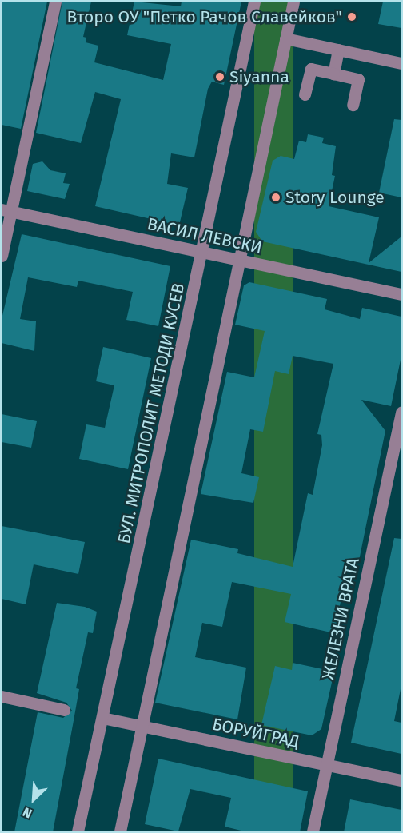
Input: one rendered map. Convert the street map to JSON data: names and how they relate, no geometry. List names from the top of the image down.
{
  "streets": {
    "street": [
      "ВАСИЛ ЛЕВСКИ",
      "БУЛ. МИТРОПОЛИТ МЕТОДИ КУСЕВ",
      "ЖЕЛЕЗНИ ВРАТА",
      "БОРУЙГРАД"
    ]
  },
  "crossings": [
    ["ВАСИЛ ЛЕВСКИ", "БУЛ. МИТРОПОЛИТ МЕТОДИ КУСЕВ"],
    ["БУЛ. МИТРОПОЛИТ МЕТОДИ КУСЕВ", "БОРУЙГРАД"],
    ["ЖЕЛЕЗНИ ВРАТА", "БОРУЙГРАД"]
  ],
  "places": ["Второ ОУ \"Петко Рачов Славейков\"", "Siyanna", "Story Lounge"],
  "north": "bottom left"
}
